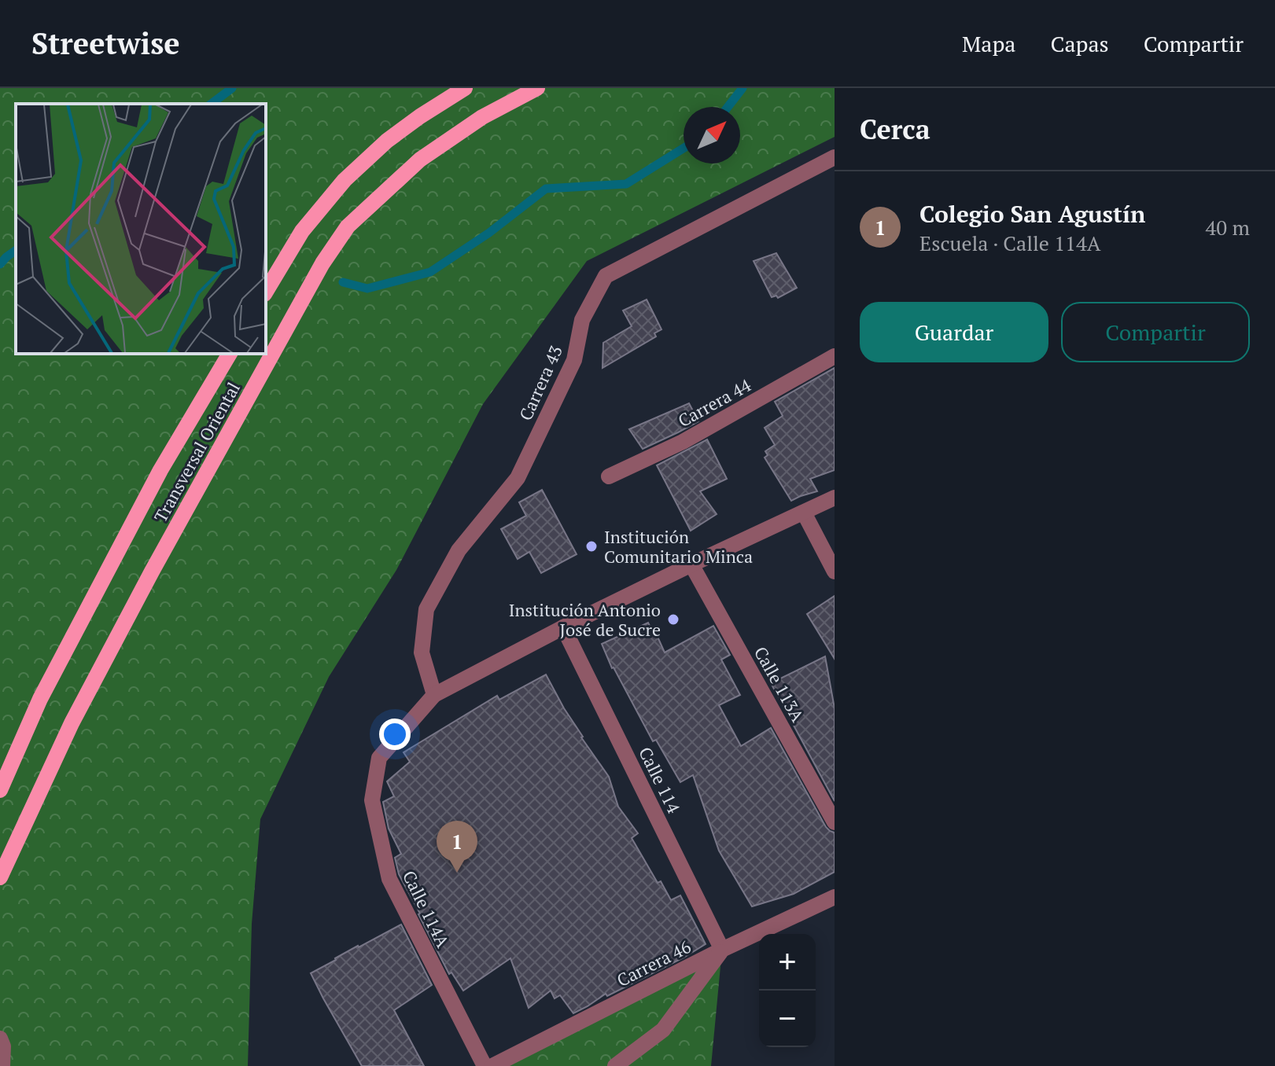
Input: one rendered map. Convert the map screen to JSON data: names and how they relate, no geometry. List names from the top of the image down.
{
  "streets": {
    "main road": ["Transversal Oriental"],
    "street": [
      "Carrera 43",
      "Carrera 44",
      "Calle 113A",
      "Calle 114",
      "Calle 114A",
      "Carrera 46"
    ]
  },
  "crossings": [
    ["Carrera 43", "Calle 114A"],
    ["Calle 114", "Carrera 46"]
  ],
  "places": ["Institución Comunitario Minca", "Institución Antonio José de Sucre"],
  "north": "top right",
  "page": {
    "header": "Streetwise",
    "nav": ["Mapa", "Capas", "Compartir"],
    "heading": "Cerca",
    "list": [
      {
        "mark": "1",
        "name": "Colegio San Agustín",
        "note": "Escuela · Calle 114A",
        "value": "40 m"
      }
    ],
    "buttons": ["Guardar", "Compartir"],
    "pins": "1",
    "map_buttons": ["+", "−"]
  }
}
